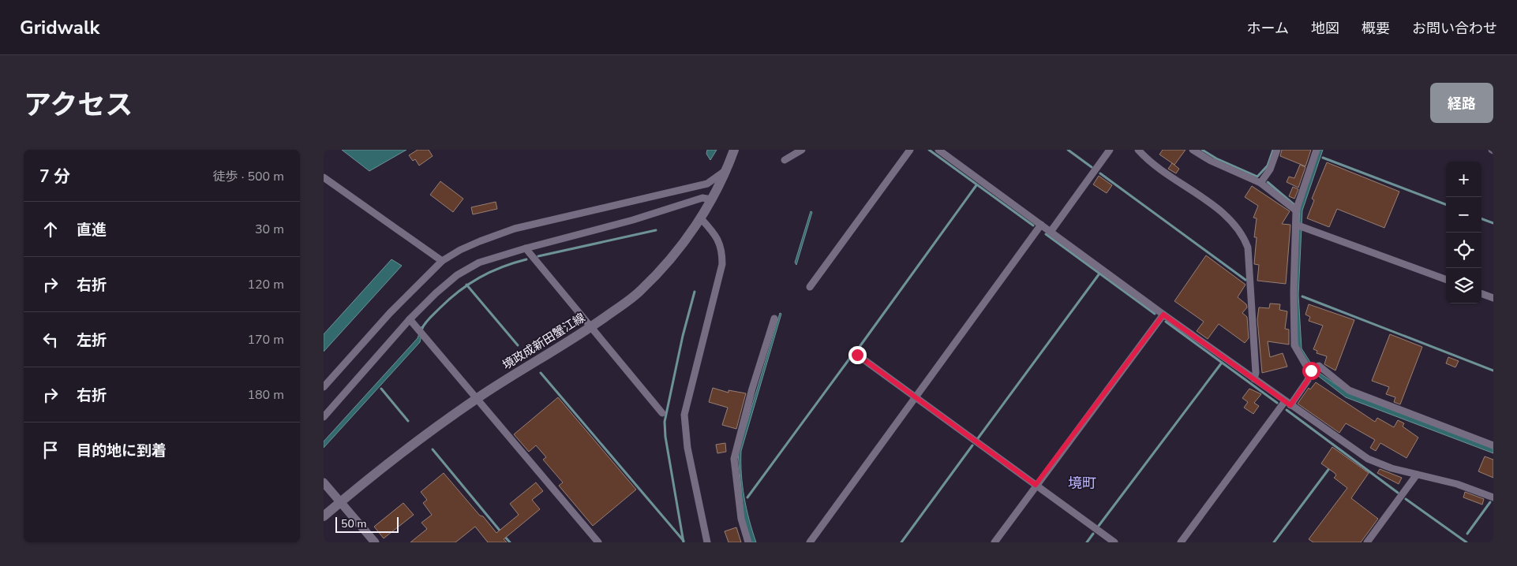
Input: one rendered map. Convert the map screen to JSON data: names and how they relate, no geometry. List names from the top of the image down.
{
  "streets": {
    "main road": ["境政成新田蟹江線"]
  },
  "districts": ["境町"],
  "scale_bar": "50 m",
  "page": {
    "header": "Gridwalk",
    "nav": [
      "ホーム",
      "地図",
      "概要",
      "お問い合わせ"
    ],
    "title": "アクセス",
    "buttons": "経路",
    "heading": ["7 分", "徒歩 · 500 m"],
    "map_buttons": ["+", "−"],
    "list": [
      ["直進", "30 m"],
      ["右折", "120 m"],
      ["左折", "170 m"],
      ["右折", "180 m"],
      "目的地に到着"
    ],
    "scale": "50 m"
  }
}
